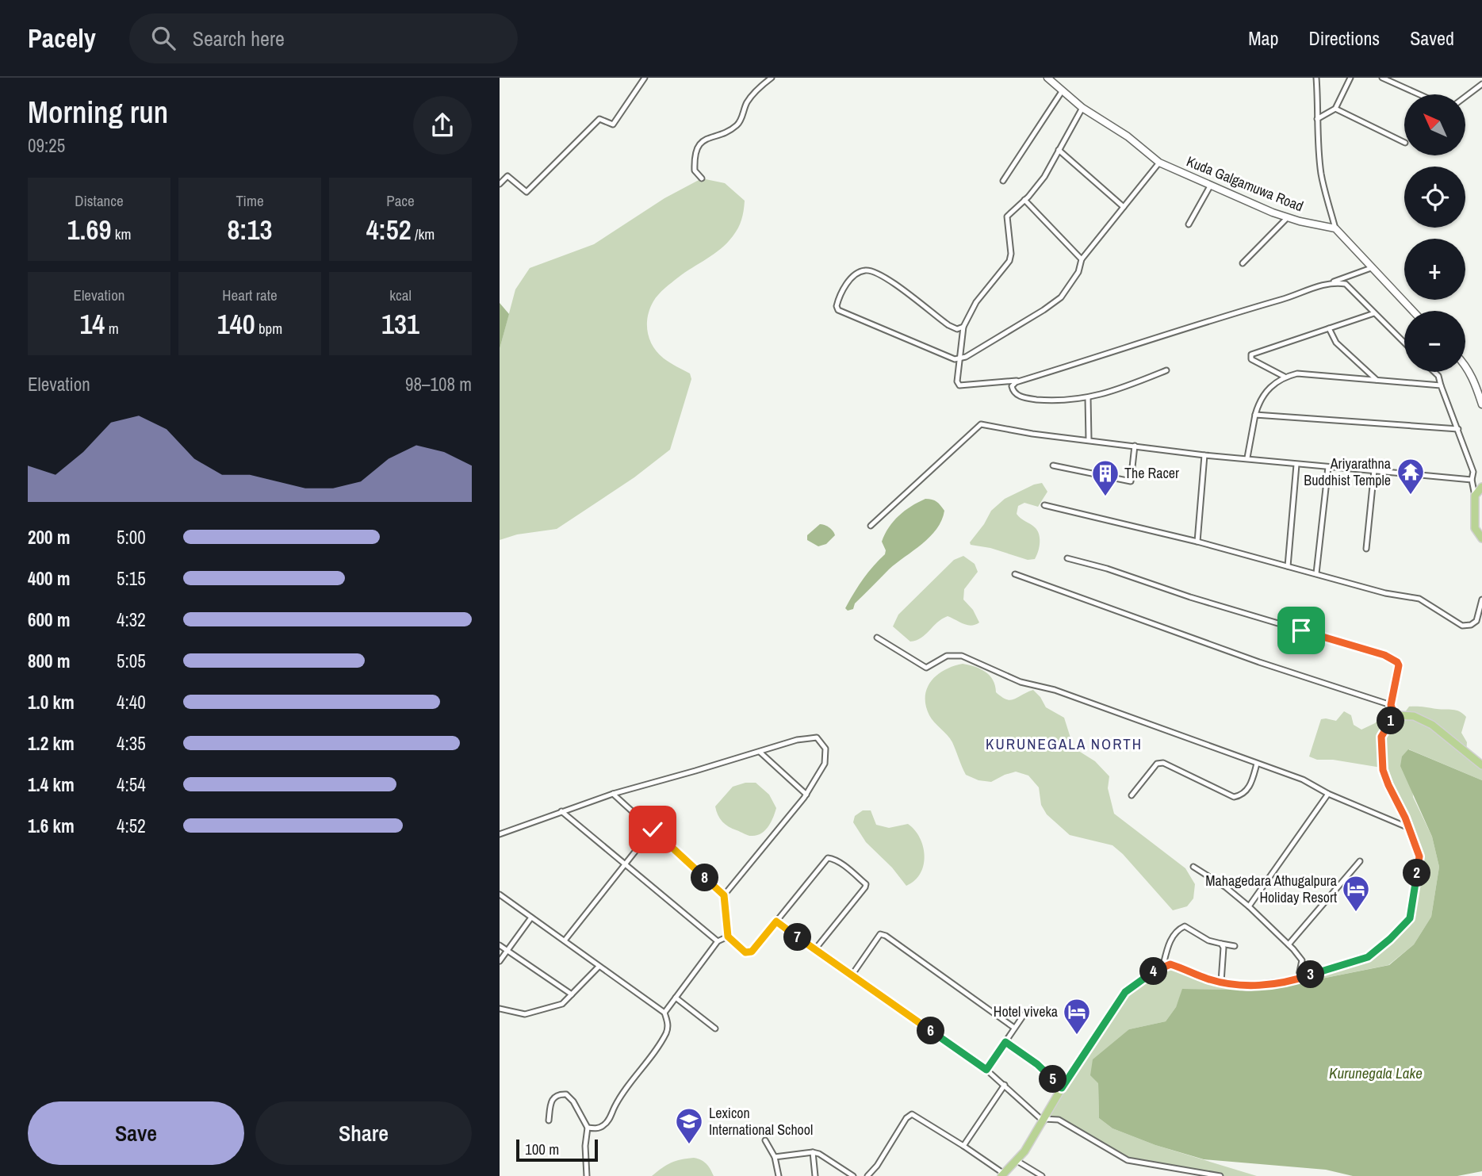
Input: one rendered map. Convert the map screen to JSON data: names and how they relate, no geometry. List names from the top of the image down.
{
  "streets": {
    "street": ["Kuda Galgamuwa Road"]
  },
  "districts": ["KURUNEGALA NORTH"],
  "water": ["Kurunegala Lake"],
  "places": {
    "temple": ["Ariyarathna Buddhist Temple"],
    "building": ["The Racer"],
    "hotel": ["Mahagedara Athugalpura Holiday Resort", "Hotel viveka"],
    "school or university": ["Lexicon International School"]
  },
  "scale_bar": "100 m",
  "north": "top left",
  "page": {
    "header": "Pacely",
    "search": "Search here",
    "nav": ["Map", "Directions", "Saved"],
    "heading": ["Morning run", "09:25"],
    "map_buttons": ["+", "−"],
    "stats": [
      ["Distance", "1.69 km"],
      ["Time", "8:13"],
      ["Pace", "4:52 /km"],
      ["Elevation", "14 m"],
      ["Heart rate", "140 bpm"],
      ["kcal", "131"]
    ],
    "chart": ["Elevation", "98–108 m"],
    "list": [
      {
        "name": "200 m",
        "note": "5:00"
      },
      {
        "name": "400 m",
        "note": "5:15"
      },
      {
        "name": "600 m",
        "note": "4:32"
      },
      {
        "name": "800 m",
        "note": "5:05"
      },
      {
        "name": "1.0 km",
        "note": "4:40"
      },
      {
        "name": "1.2 km",
        "note": "4:35"
      },
      {
        "name": "1.4 km",
        "note": "4:54"
      },
      {
        "name": "1.6 km",
        "note": "4:52"
      }
    ],
    "pins": [
      "1",
      "2",
      "8",
      "7",
      "4",
      "3",
      "6",
      "5"
    ],
    "buttons": ["Save", "Share"],
    "scale": "100 m"
  }
}
